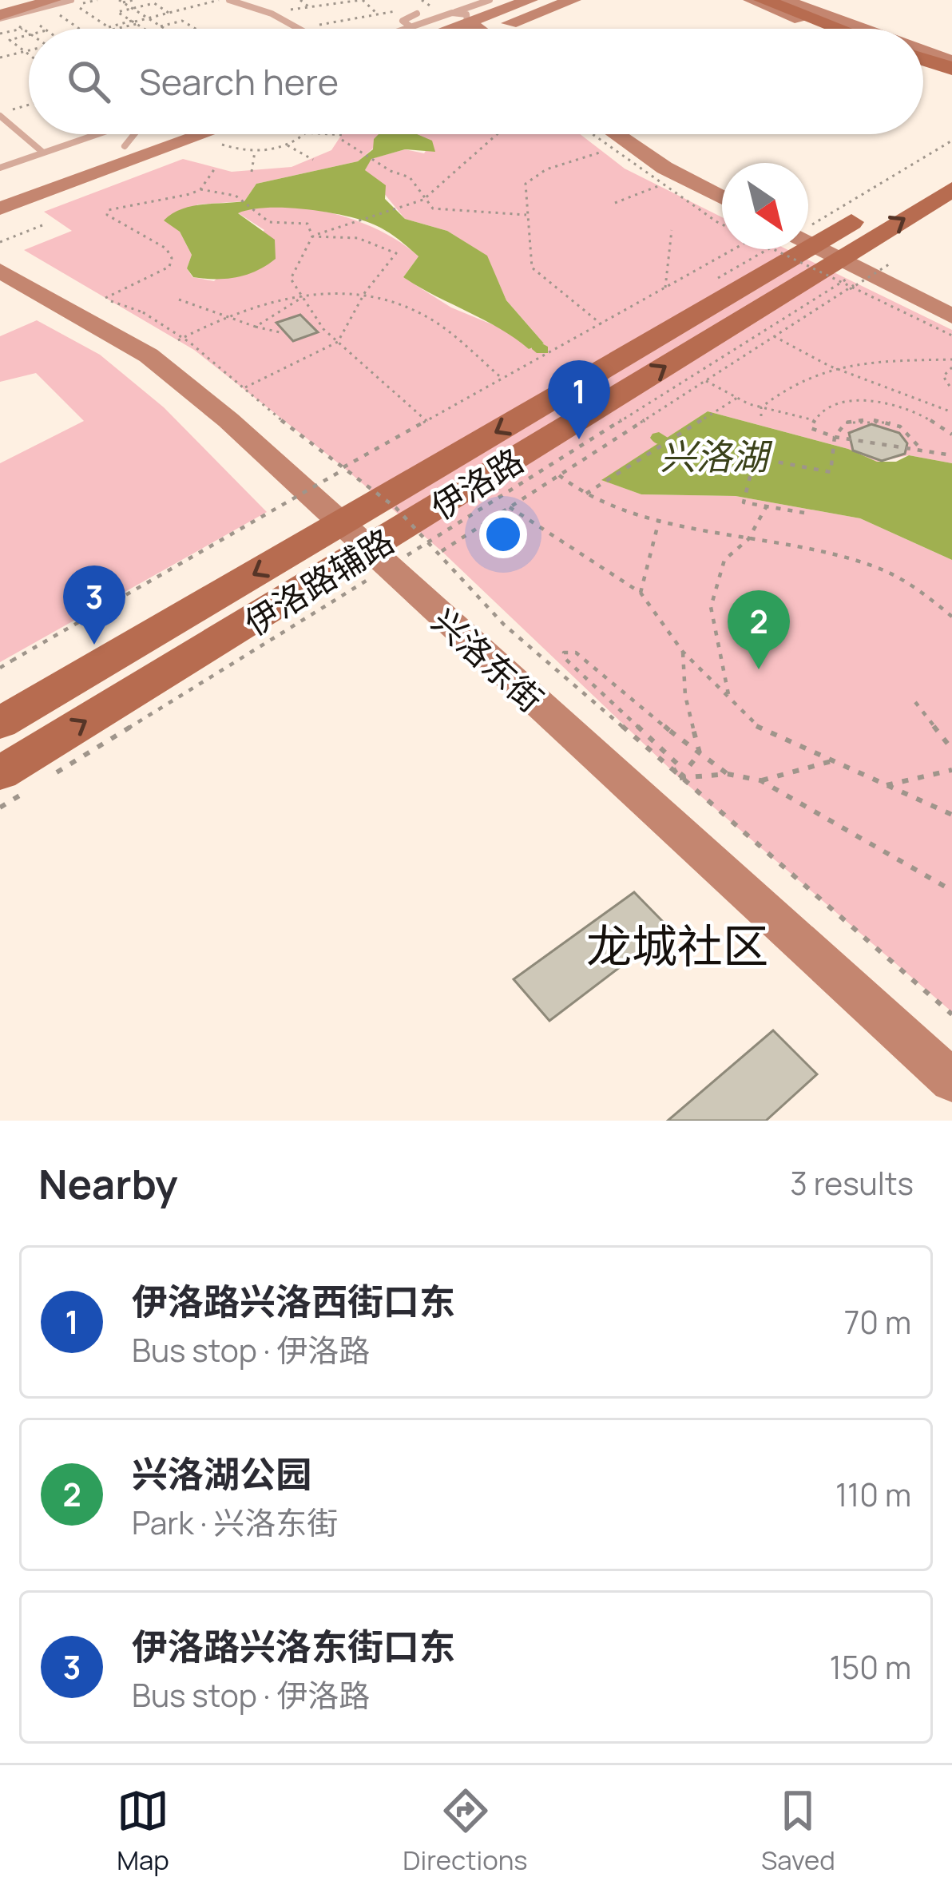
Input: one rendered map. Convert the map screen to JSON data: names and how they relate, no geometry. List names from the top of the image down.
{
  "streets": {
    "main road": ["伊洛路"],
    "street": ["兴洛东街"],
    "path": ["伊洛路辅路"]
  },
  "crossings": [
    ["伊洛路", "伊洛路辅路"],
    ["伊洛路", "兴洛东街"],
    ["伊洛路辅路", "兴洛东街"]
  ],
  "districts": ["龙城社区"],
  "water": ["兴洛湖"],
  "north": "bottom right",
  "page": {
    "search": "Search here",
    "pins": ["1", "3", "2"],
    "heading": ["Nearby", "3 results"],
    "list": [
      {
        "mark": "1",
        "name": "伊洛路兴洛西街口东",
        "note": "Bus stop · 伊洛路",
        "value": "70 m"
      },
      {
        "mark": "2",
        "name": "兴洛湖公园",
        "note": "Park · 兴洛东街",
        "value": "110 m"
      },
      {
        "mark": "3",
        "name": "伊洛路兴洛东街口东",
        "note": "Bus stop · 伊洛路",
        "value": "150 m"
      }
    ],
    "nav": ["Map", "Directions", "Saved"]
  }
}
